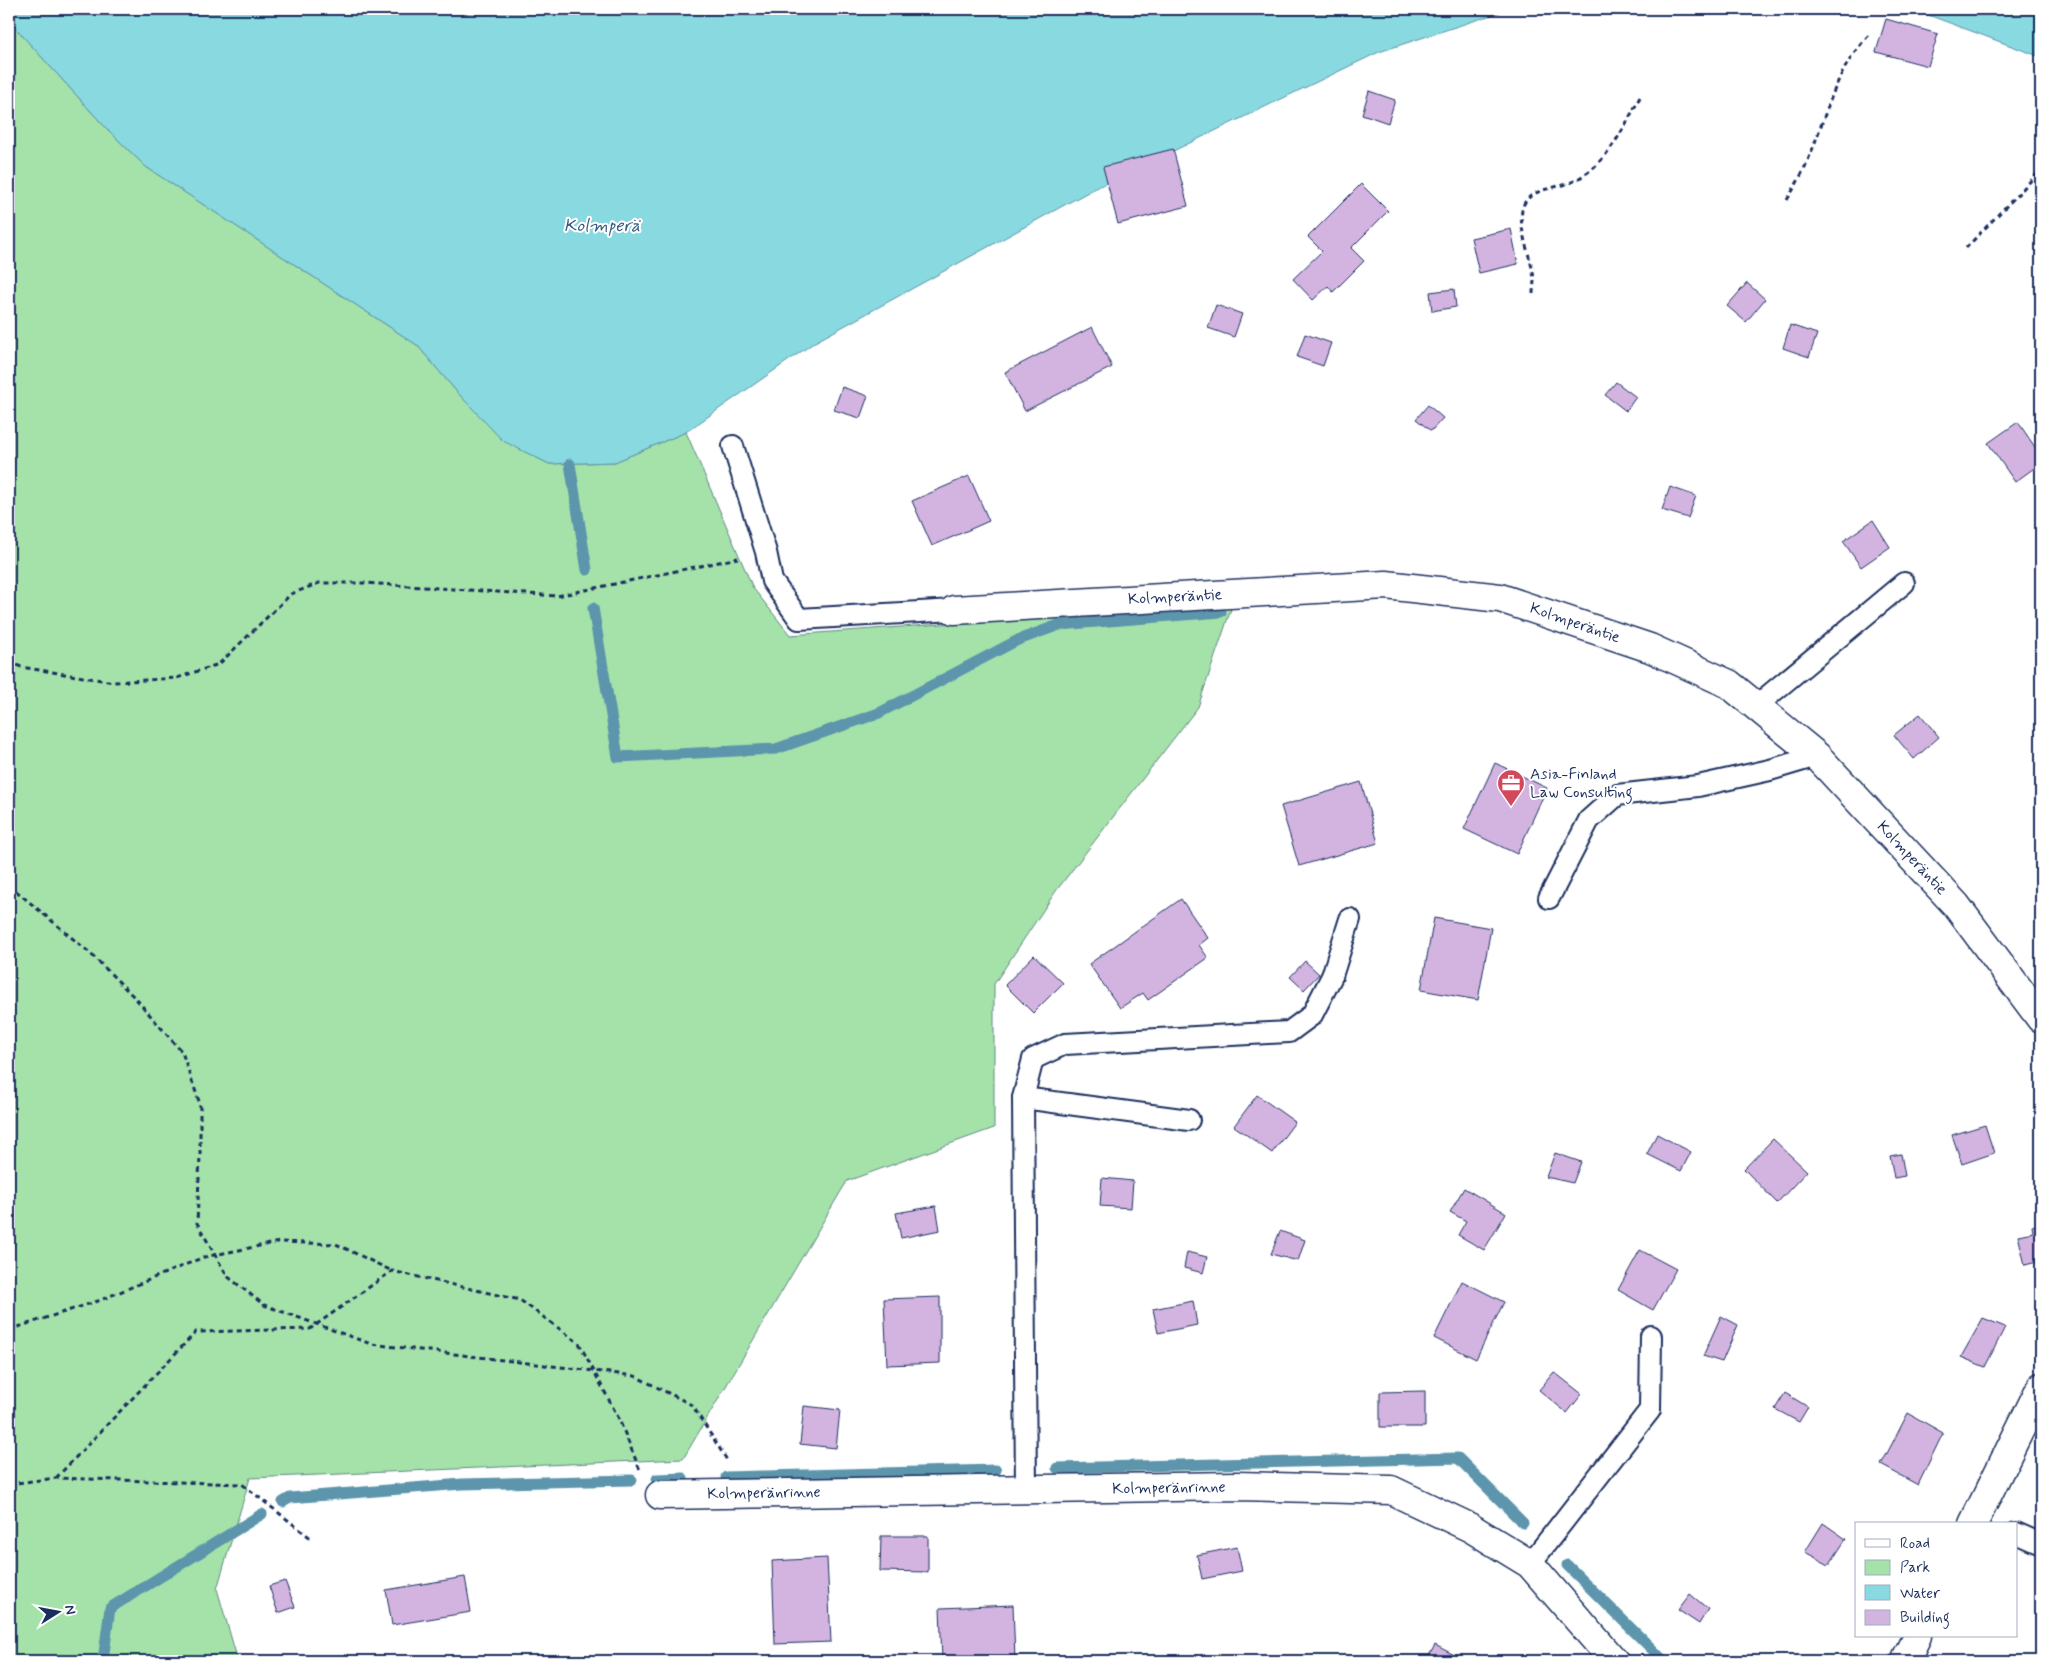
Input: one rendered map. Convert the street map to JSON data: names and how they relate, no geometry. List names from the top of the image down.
{
  "streets": {
    "street": ["Kolmperäntie", "Kolmperänrinne"]
  },
  "water": ["Kolmperä"],
  "places": {
    "office": ["Asia-Finland Law Consulting"]
  },
  "legend": [
    "Road",
    "Park",
    "Water",
    "Building"
  ],
  "north": "right"
}
